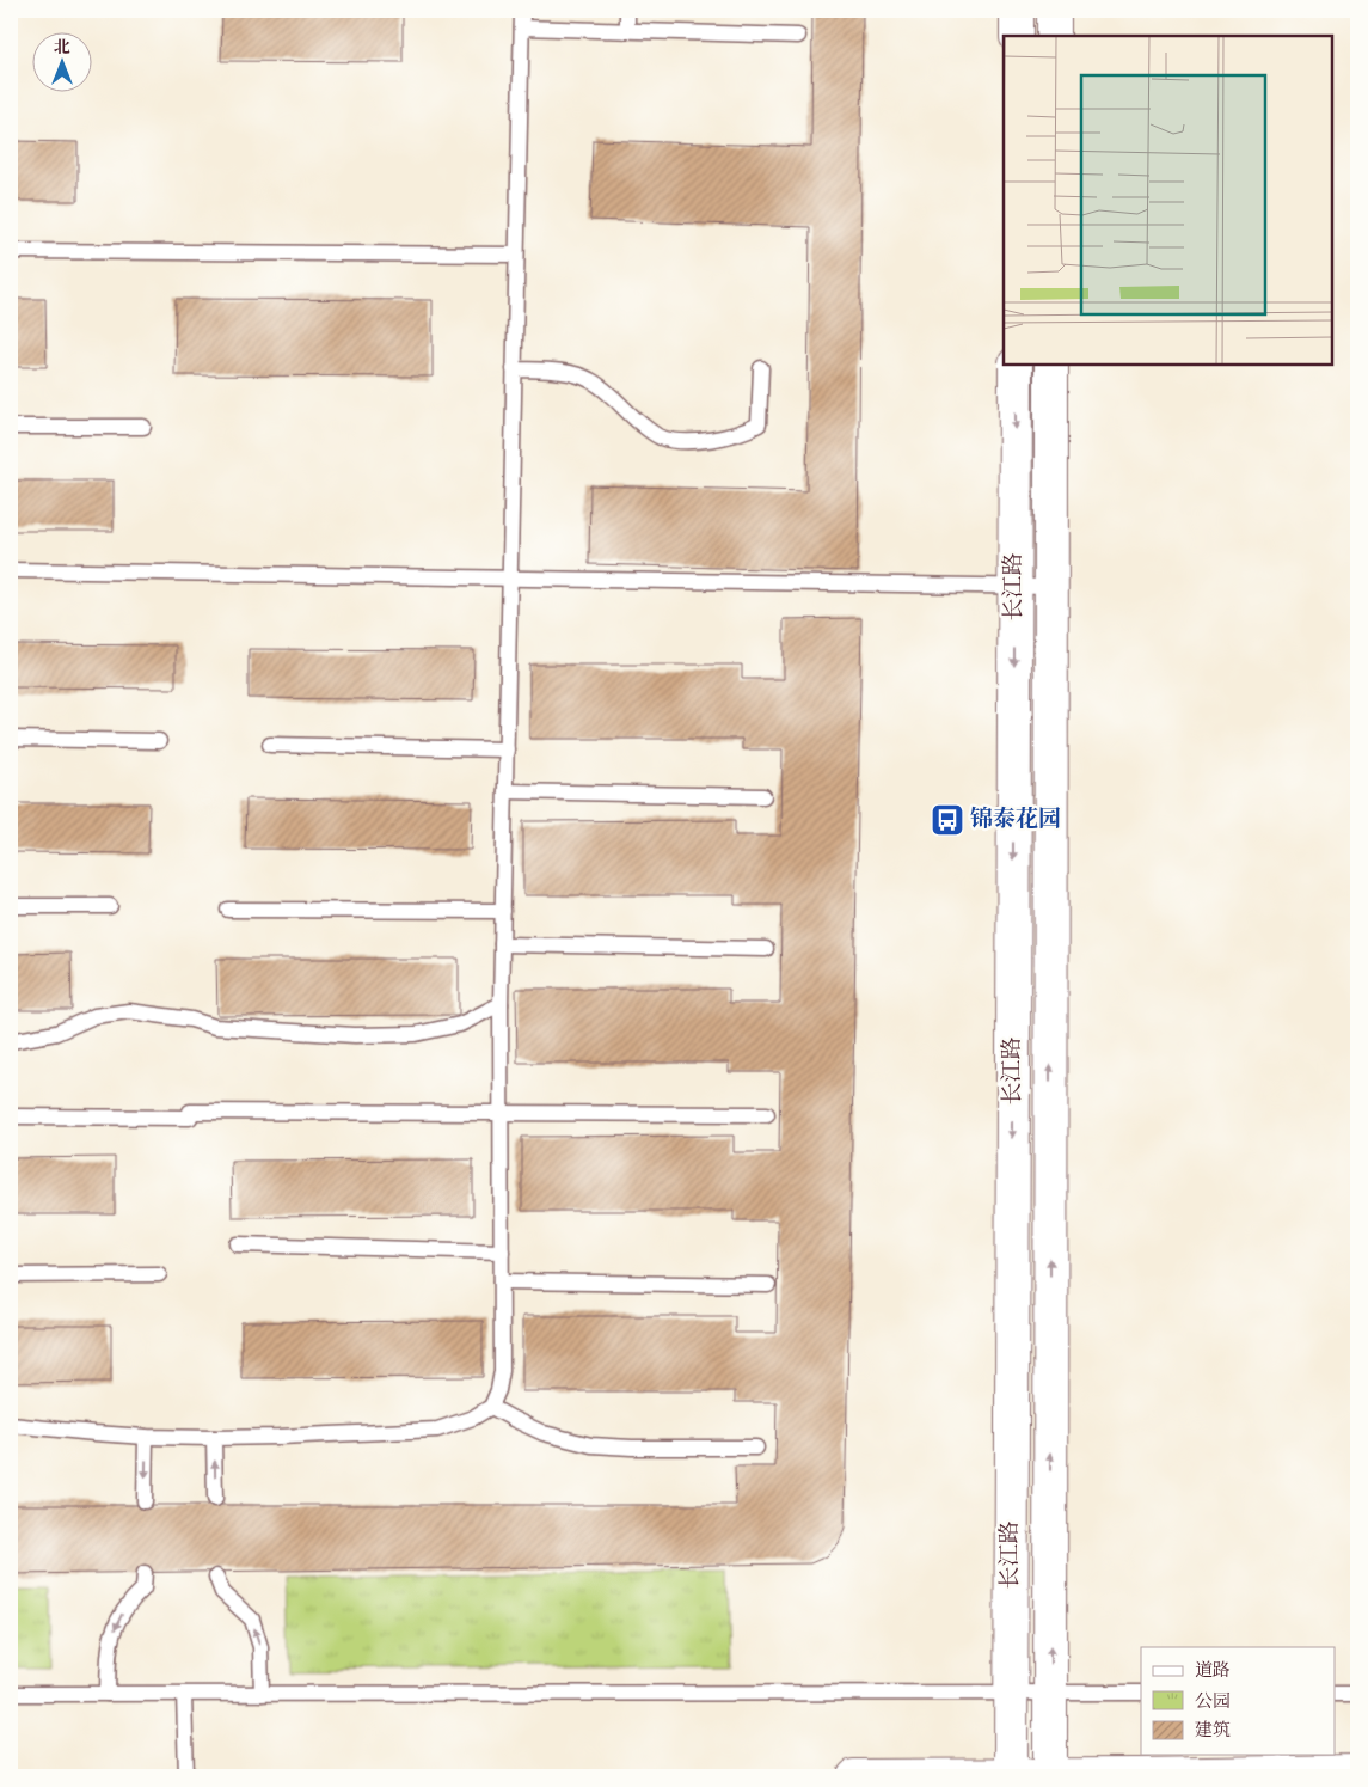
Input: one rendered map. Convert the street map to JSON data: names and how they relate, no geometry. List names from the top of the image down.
{
  "streets": {
    "street": ["长江路"]
  },
  "places": {
    "bus stop": ["锦泰花园"]
  },
  "legend": ["道路", "公园", "建筑"],
  "north": "top"
}
